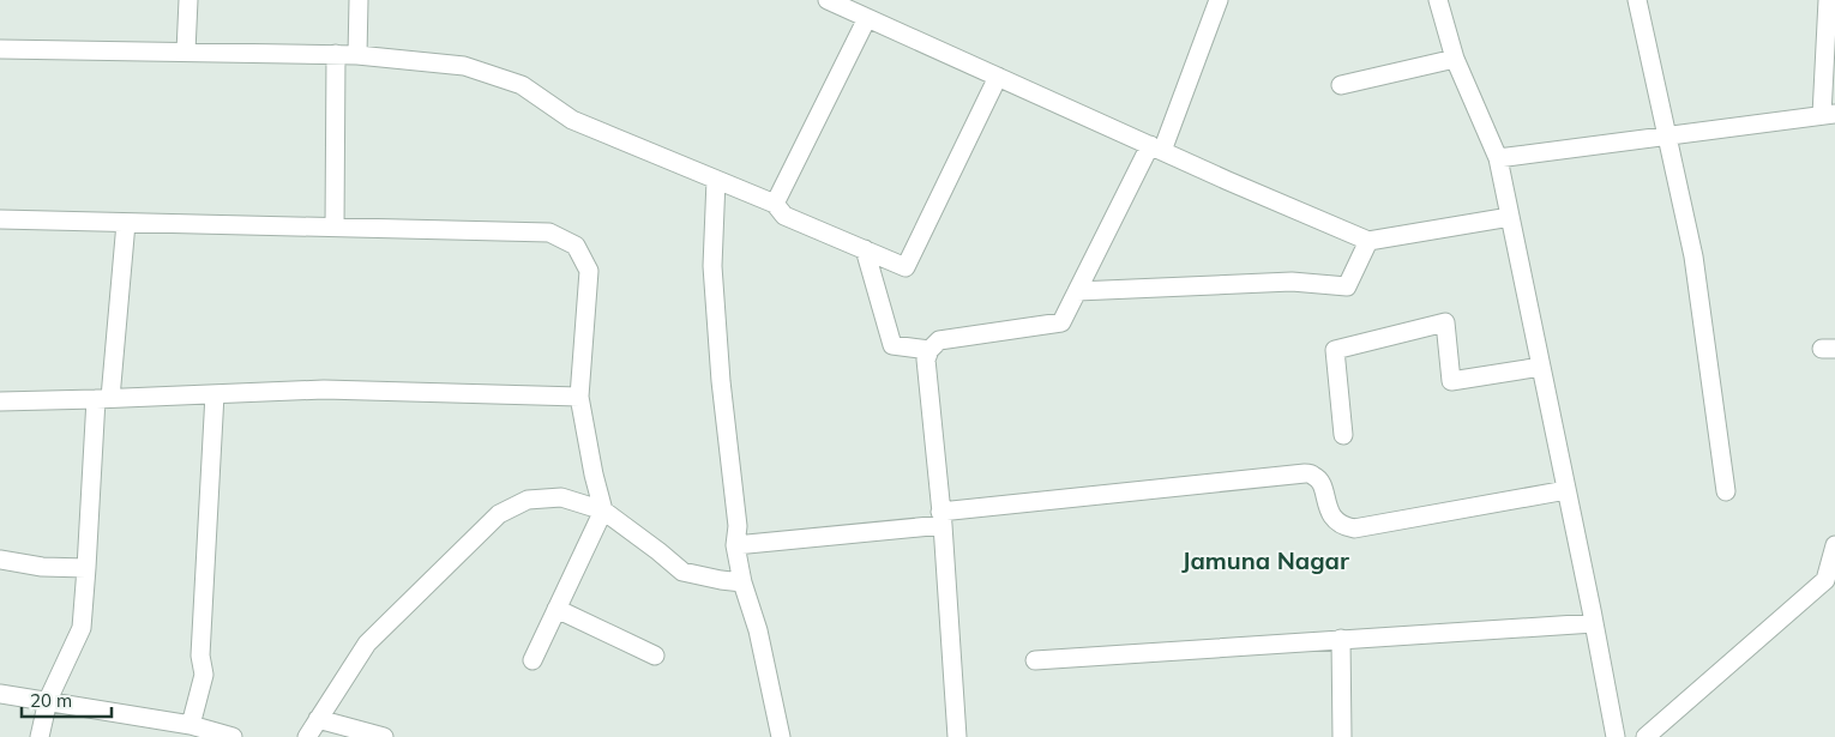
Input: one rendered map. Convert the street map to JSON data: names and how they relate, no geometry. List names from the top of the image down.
{
  "districts": ["Jamuna Nagar"],
  "scale_bar": "20 m"
}
